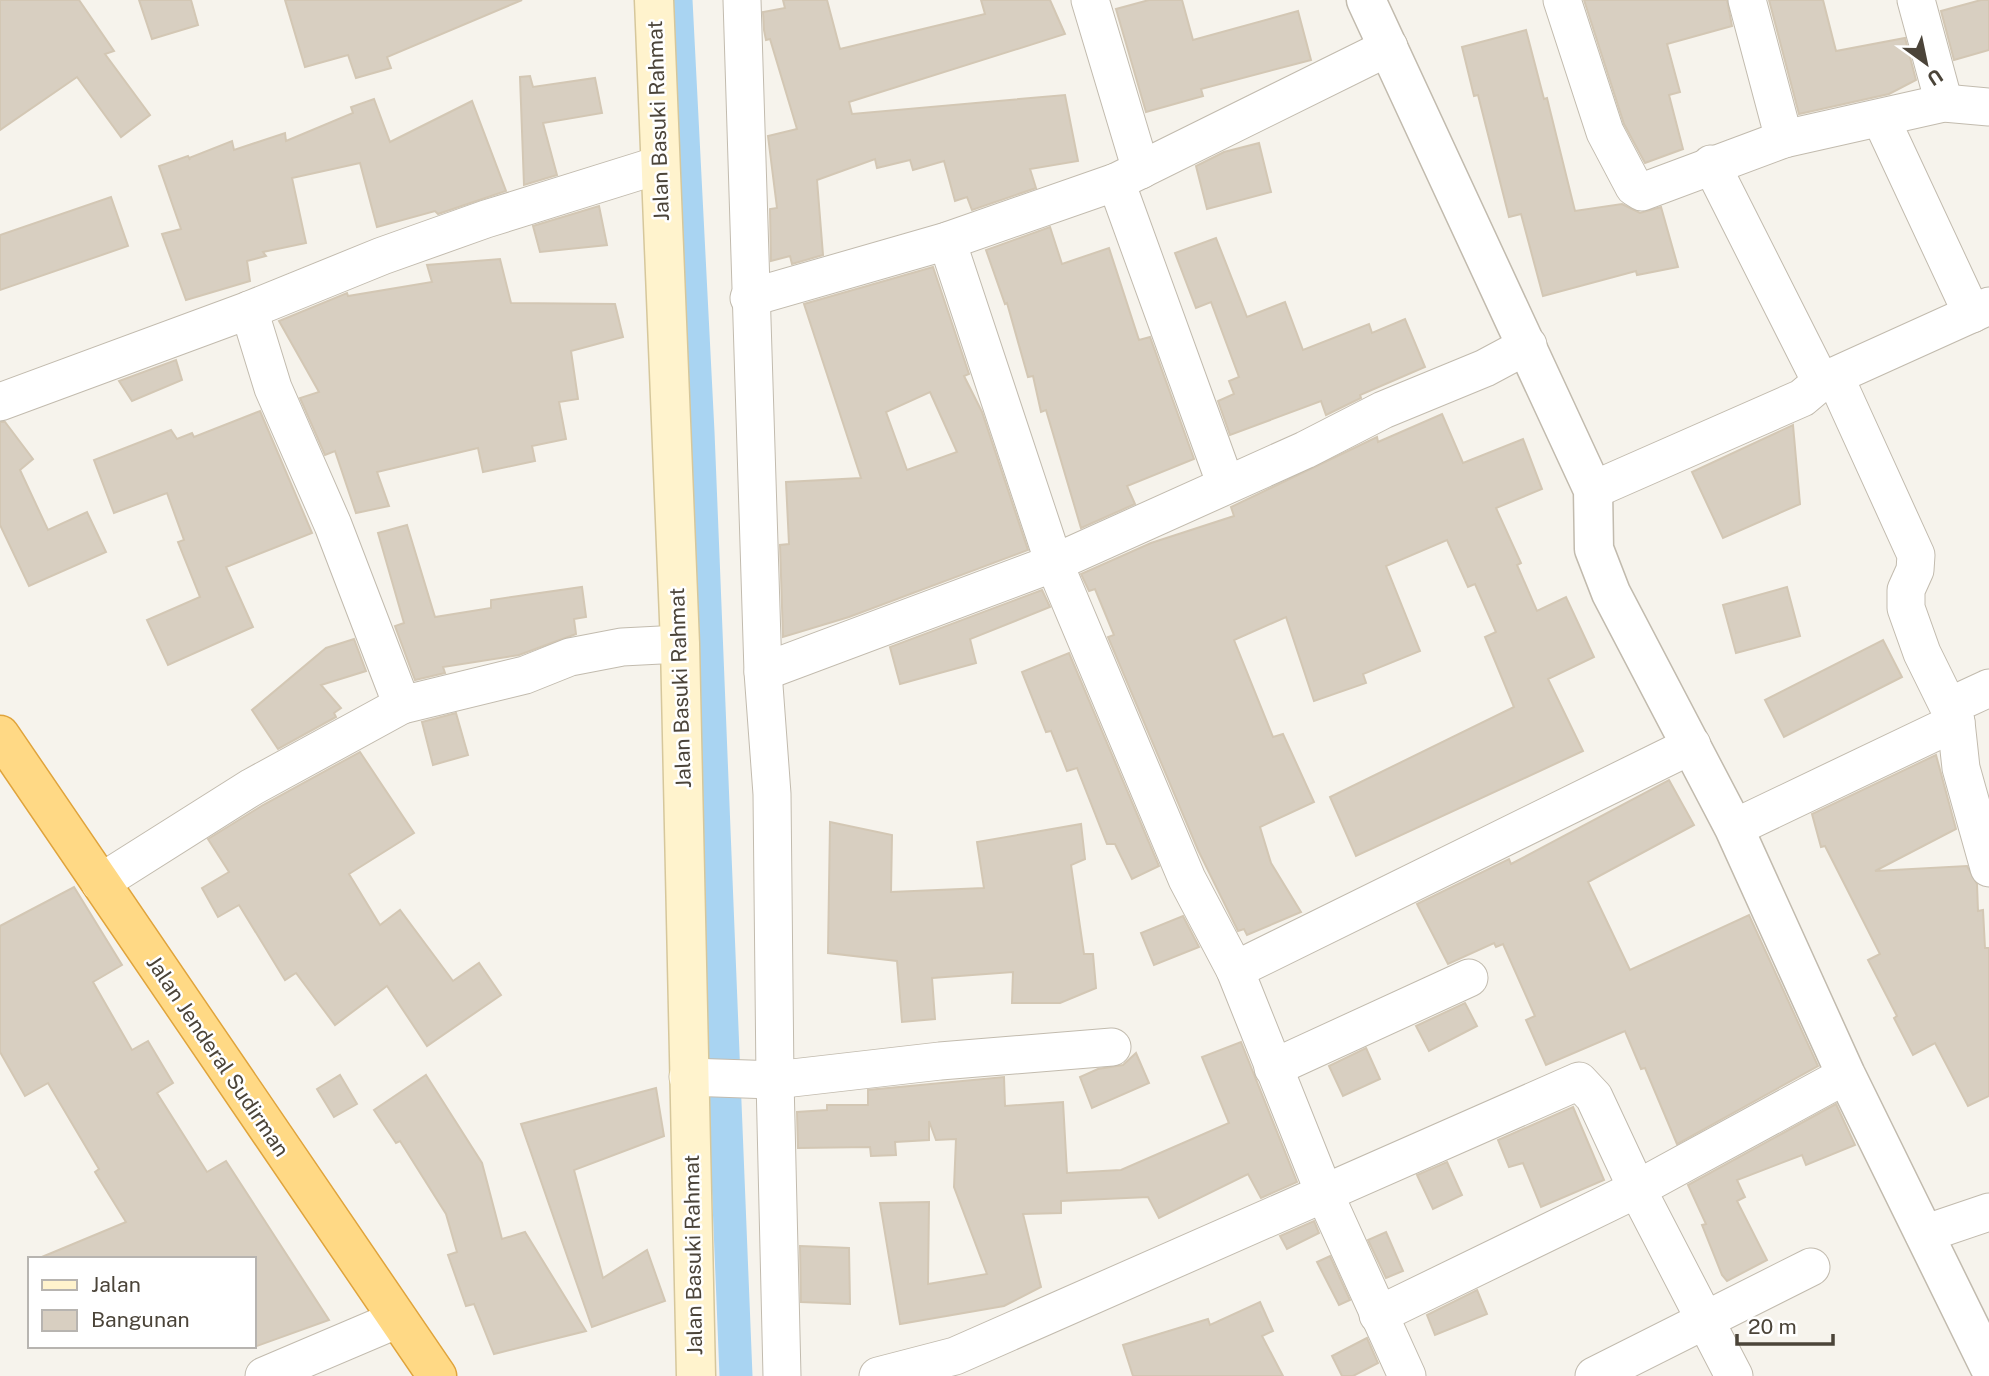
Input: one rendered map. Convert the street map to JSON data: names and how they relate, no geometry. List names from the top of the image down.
{
  "streets": {
    "highway": ["Jalan Jenderal Sudirman"],
    "main road": ["Jalan Basuki Rahmat"]
  },
  "legend": ["Jalan", "Bangunan"],
  "scale_bar": "20 m",
  "north": "bottom right"
}
